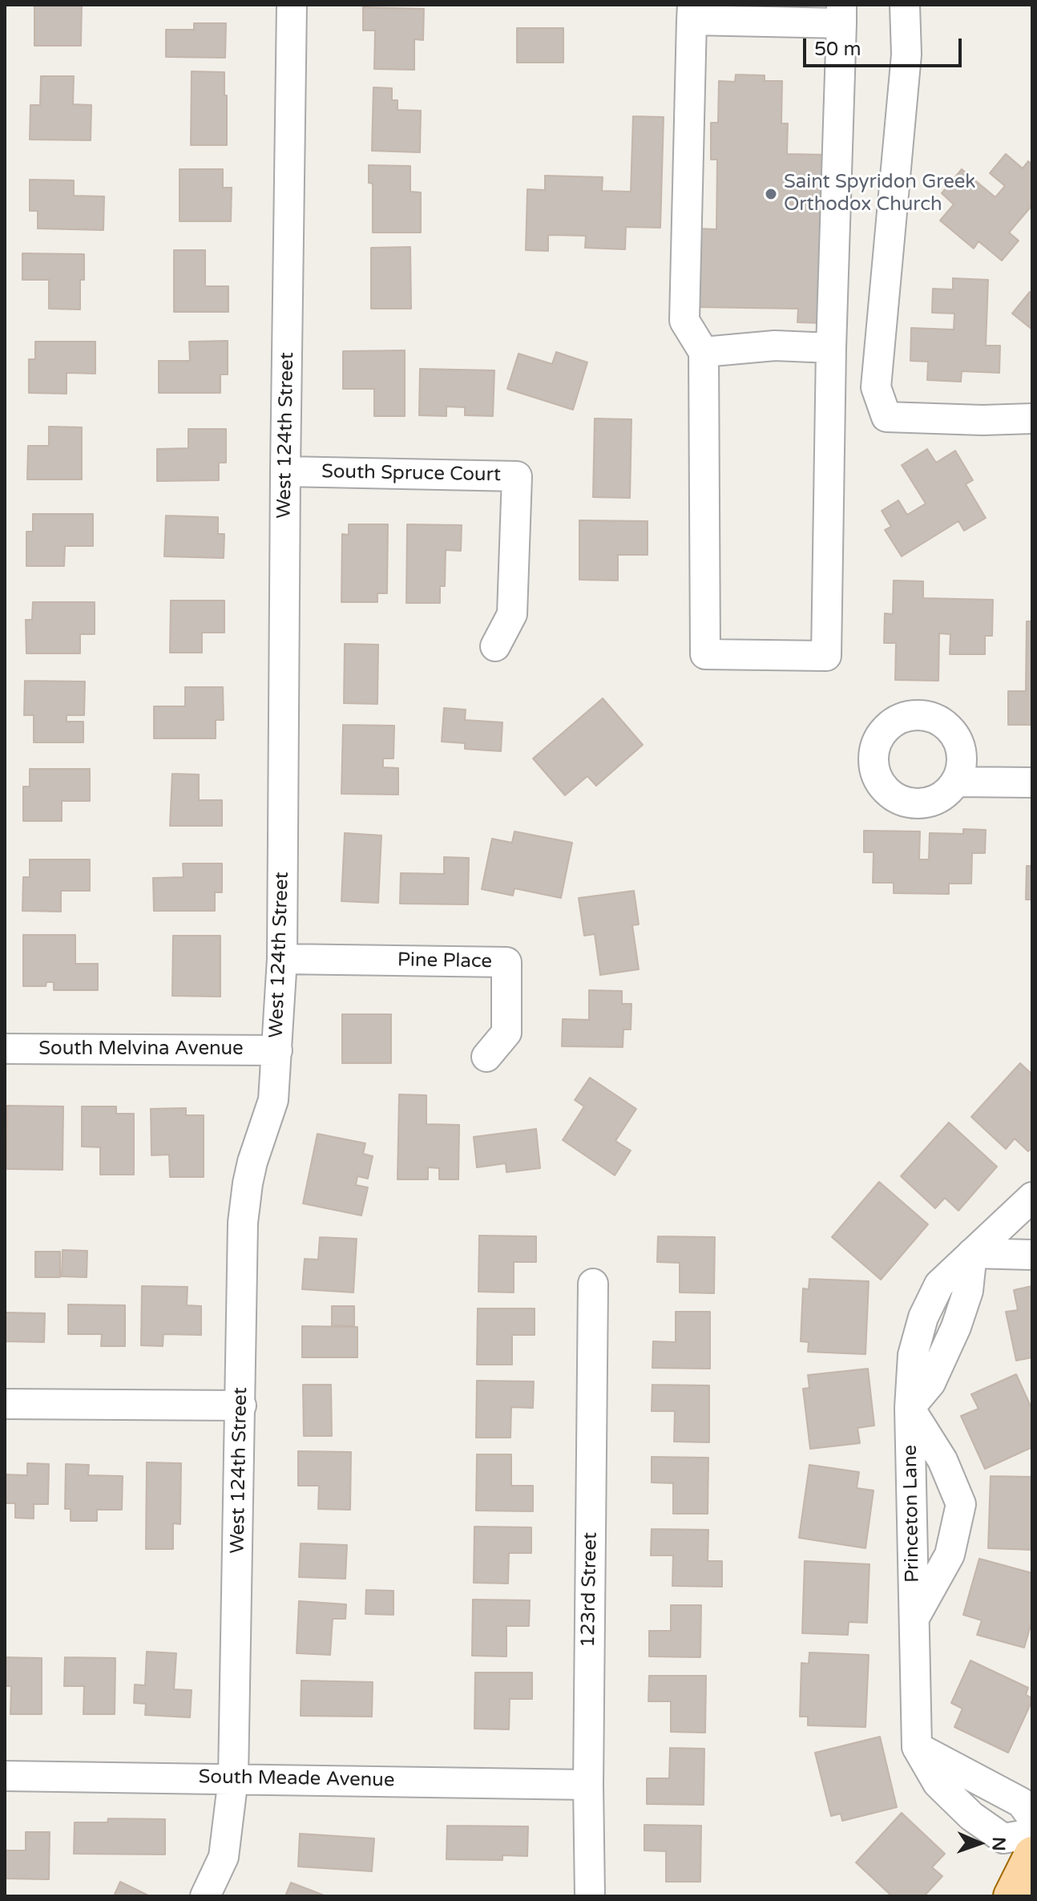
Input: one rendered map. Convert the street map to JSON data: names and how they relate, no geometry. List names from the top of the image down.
{
  "streets": {
    "street": [
      "West 124th Street",
      "South Spruce Court",
      "Pine Place",
      "South Melvina Avenue",
      "Princeton Lane",
      "123rd Street",
      "South Meade Avenue"
    ]
  },
  "crossings": [
    ["West 124th Street", "South Spruce Court"],
    ["West 124th Street", "Pine Place"],
    ["West 124th Street", "South Melvina Avenue"],
    ["West 124th Street", "South Meade Avenue"],
    ["123rd Street", "South Meade Avenue"]
  ],
  "places": ["Saint Spyridon Greek Orthodox Church"],
  "scale_bar": "50 m",
  "north": "right"
}
